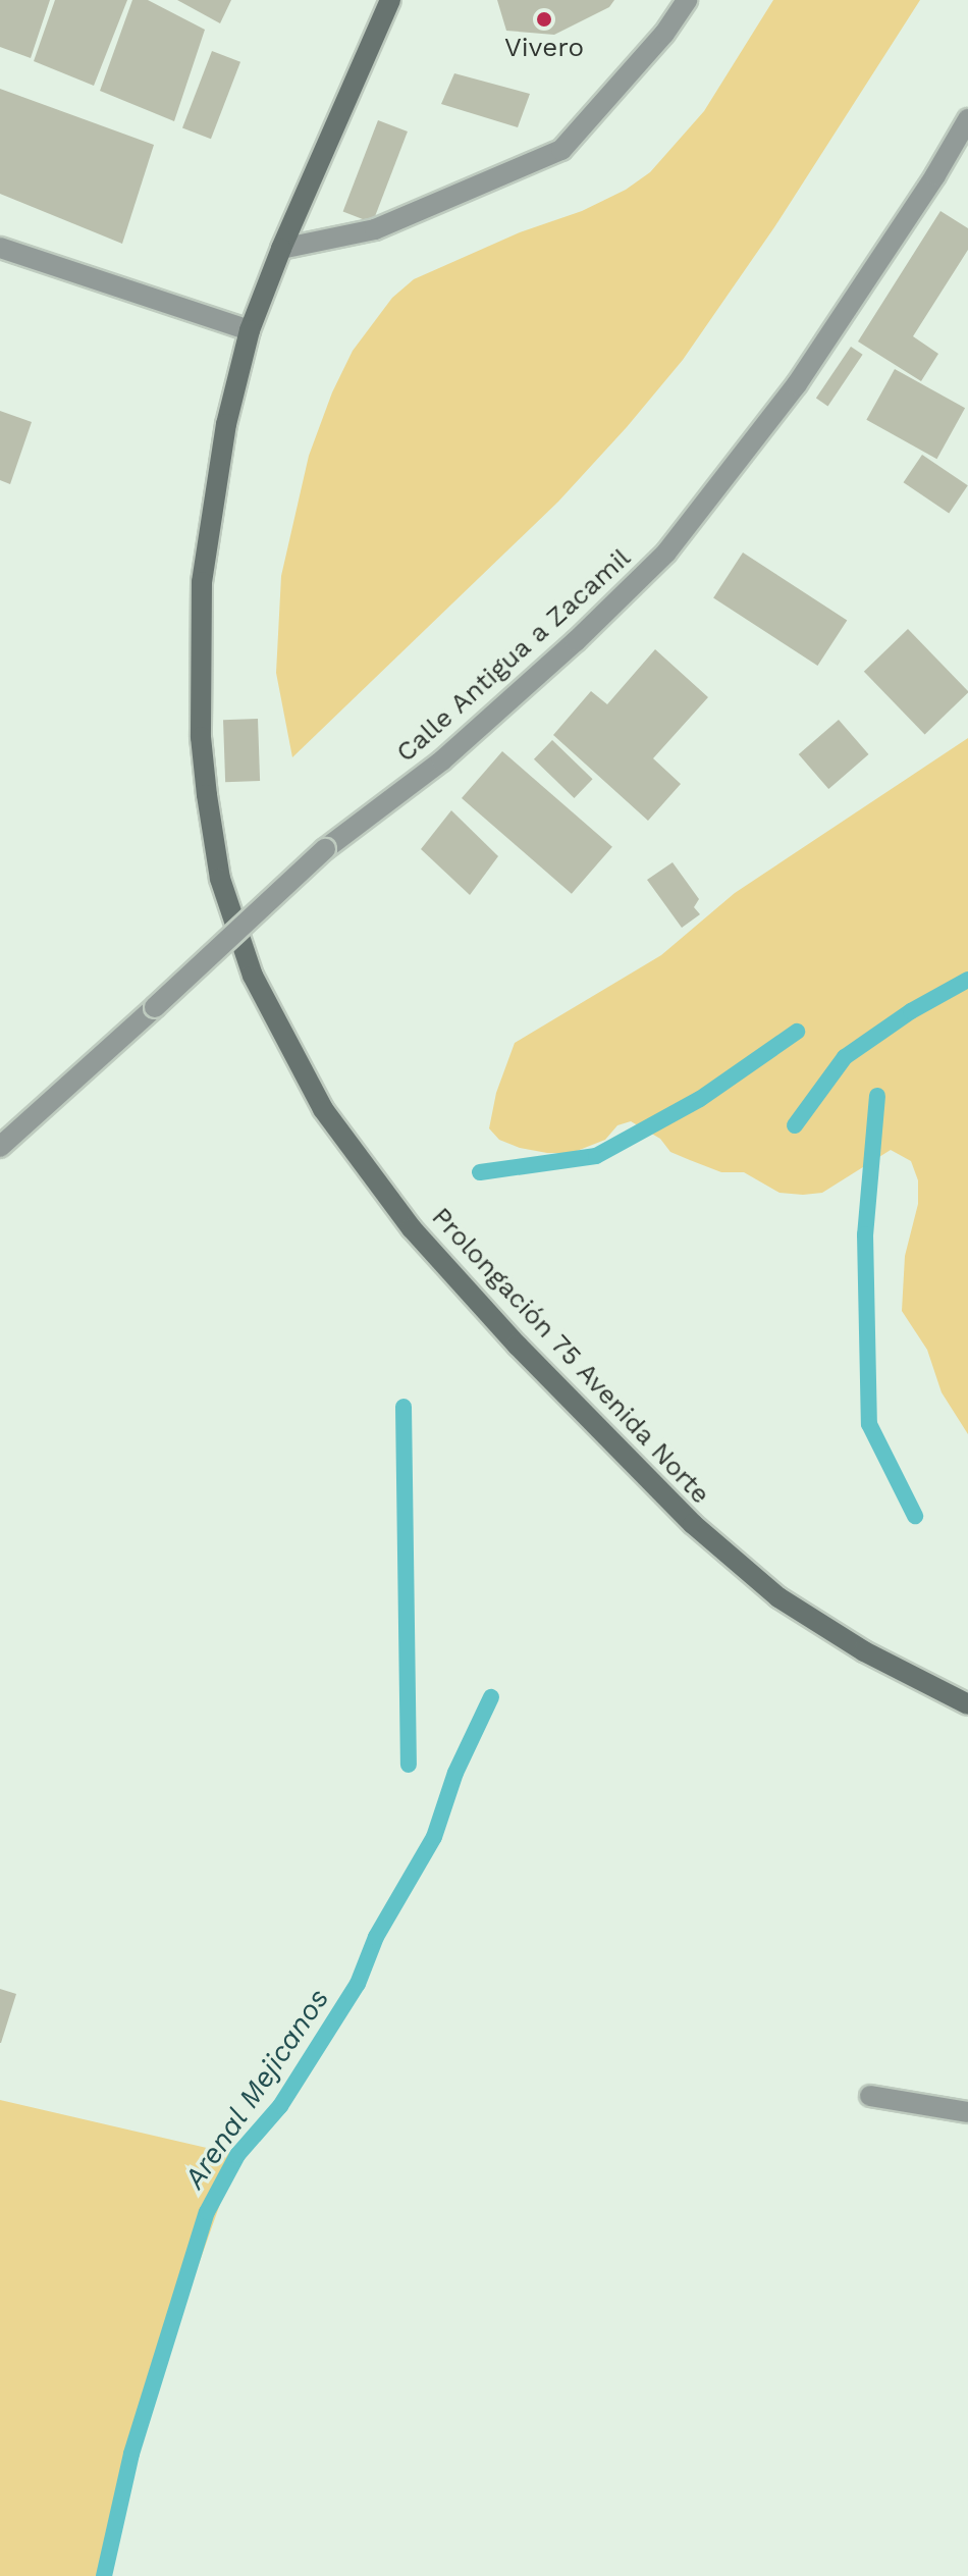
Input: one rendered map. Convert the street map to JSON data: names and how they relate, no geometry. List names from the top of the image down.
{
  "streets": {
    "main road": ["Prolongación 75 Avenida Norte"],
    "street": ["Calle Antigua a Zacamil"]
  },
  "water": ["Arenal Mejicanos"],
  "places": ["Vivero"]
}
